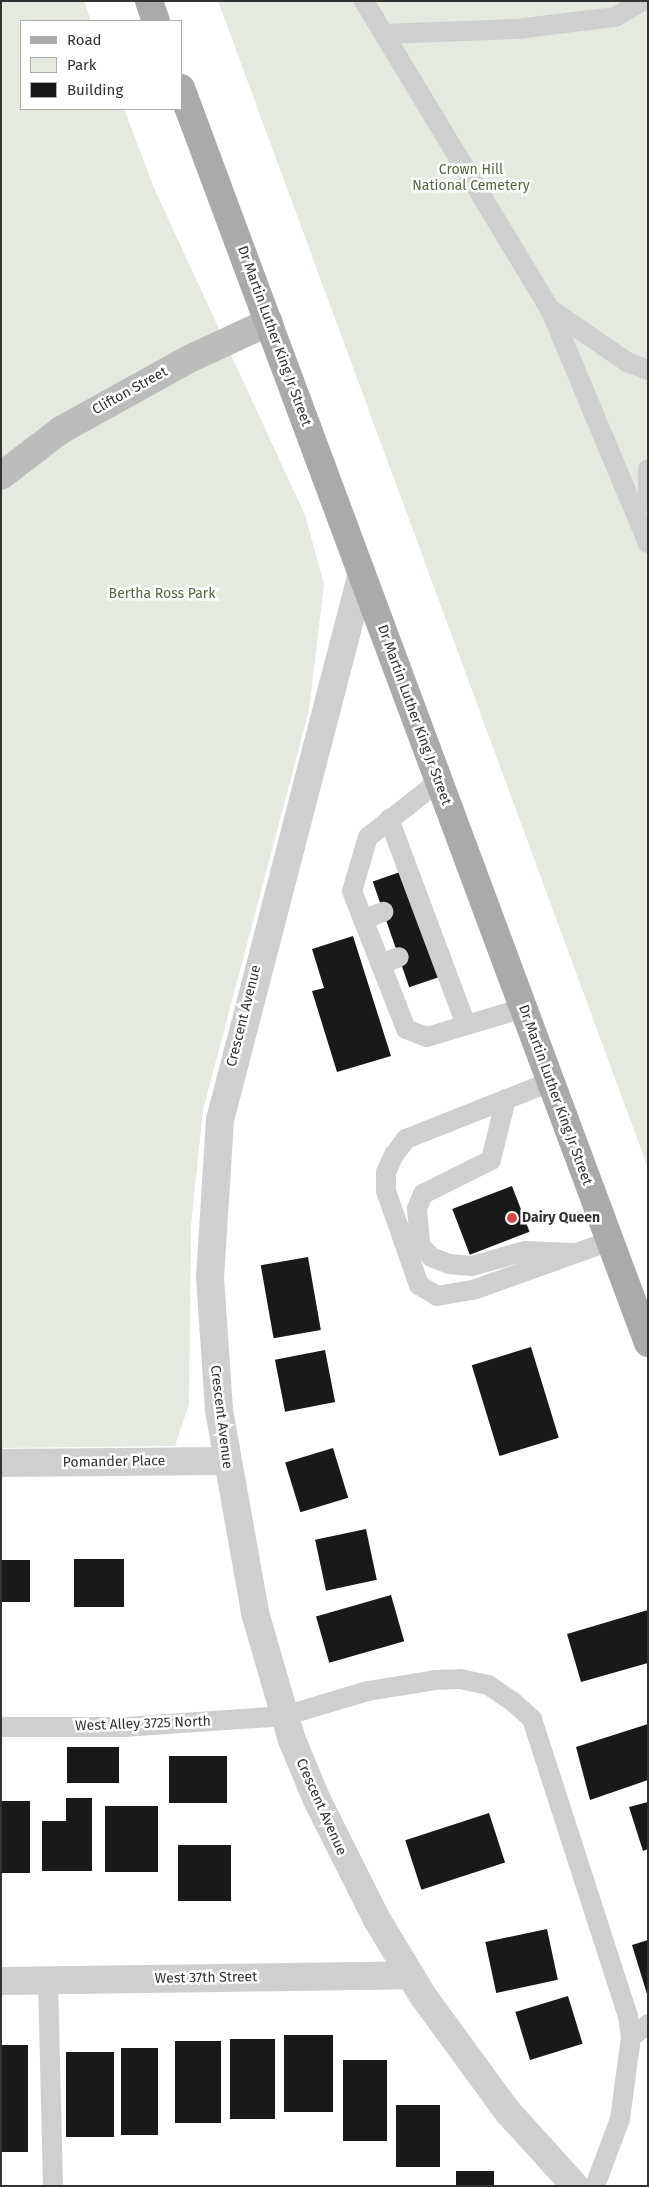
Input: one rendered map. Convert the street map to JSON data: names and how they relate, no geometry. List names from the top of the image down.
{
  "streets": {
    "main road": ["Dr Martin Luther King Jr Street"],
    "street": [
      "Clifton Street",
      "Crescent Avenue",
      "Pomander Place",
      "West 37th Street"
    ],
    "lane": ["West Alley 3725 North"]
  },
  "crossings": [
    ["Dr Martin Luther King Jr Street", "Clifton Street"],
    ["Dr Martin Luther King Jr Street", "Crescent Avenue"],
    ["Crescent Avenue", "Pomander Place"],
    ["Crescent Avenue", "West Alley 3725 North"],
    ["Crescent Avenue", "West 37th Street"]
  ],
  "parks": ["Crown Hill National Cemetery", "Bertha Ross Park"],
  "places": ["Dairy Queen"],
  "legend": ["Road", "Park", "Building"]
}
